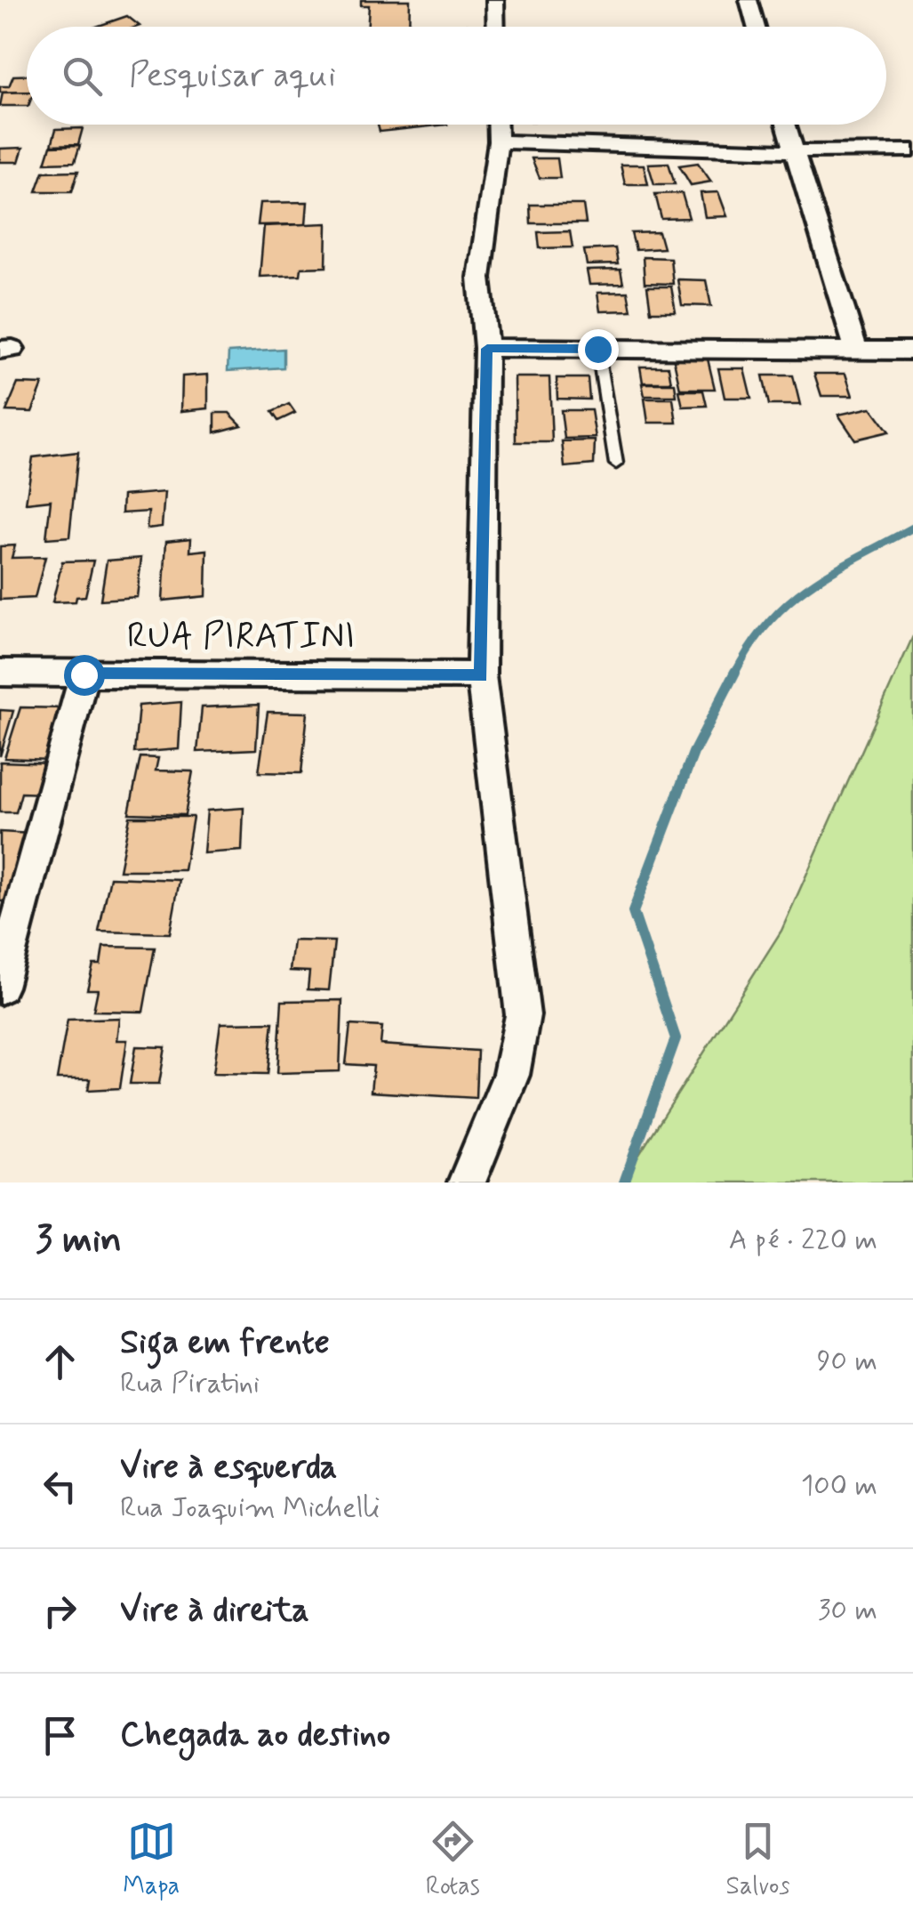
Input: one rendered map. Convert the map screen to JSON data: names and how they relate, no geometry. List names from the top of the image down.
{
  "streets": {
    "street": ["RUA PIRATINI"]
  },
  "page": {
    "search": "Pesquisar aqui",
    "heading": ["3 min", "A pé · 220 m"],
    "list": [
      ["Siga em frente", "Rua Piratini", "90 m"],
      ["Vire à esquerda", "Rua Joaquim Michelli", "100 m"],
      ["Vire à direita", "30 m"],
      "Chegada ao destino"
    ],
    "nav": ["Mapa", "Rotas", "Salvos"]
  }
}
